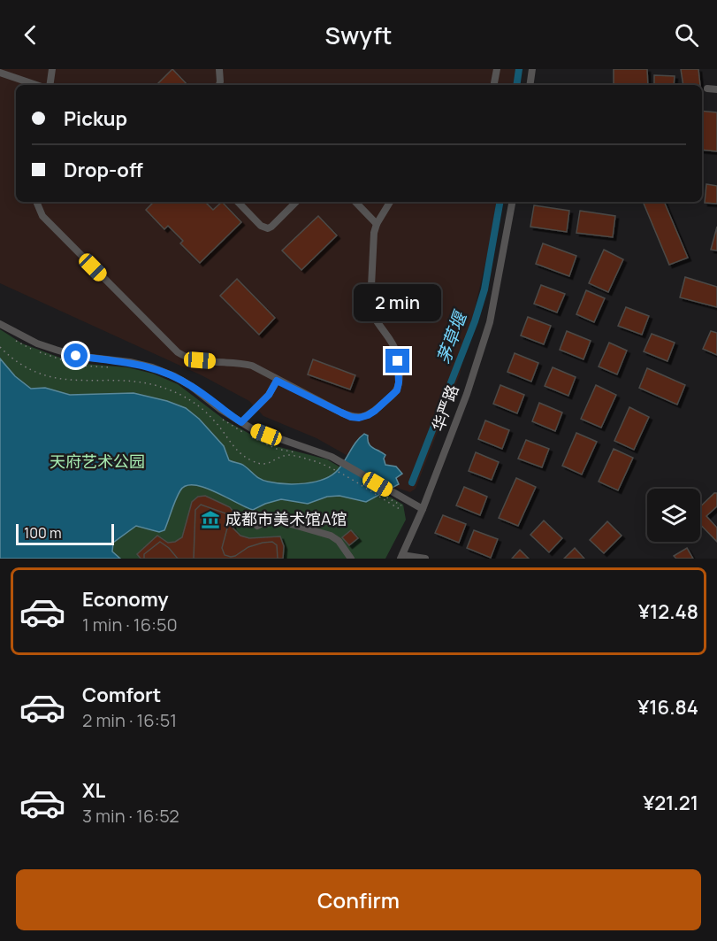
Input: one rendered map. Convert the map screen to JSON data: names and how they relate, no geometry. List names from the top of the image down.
{
  "streets": {
    "street": ["华严路"]
  },
  "water": ["茅草堰"],
  "parks": ["天府艺术公园"],
  "places": {
    "museum": ["成都市美术馆A馆"]
  },
  "scale_bar": "100 m",
  "page": {
    "header": "Swyft",
    "banner": ["Pickup", "Drop-off"],
    "bubble": "2 min",
    "scale": "100 m",
    "list": [
      {
        "name": "Economy",
        "note": "1 min · 16:50",
        "value": "¥12.48"
      },
      {
        "name": "Comfort",
        "note": "2 min · 16:51",
        "value": "¥16.84"
      },
      {
        "name": "XL",
        "note": "3 min · 16:52",
        "value": "¥21.21"
      }
    ],
    "buttons": "Confirm"
  }
}
